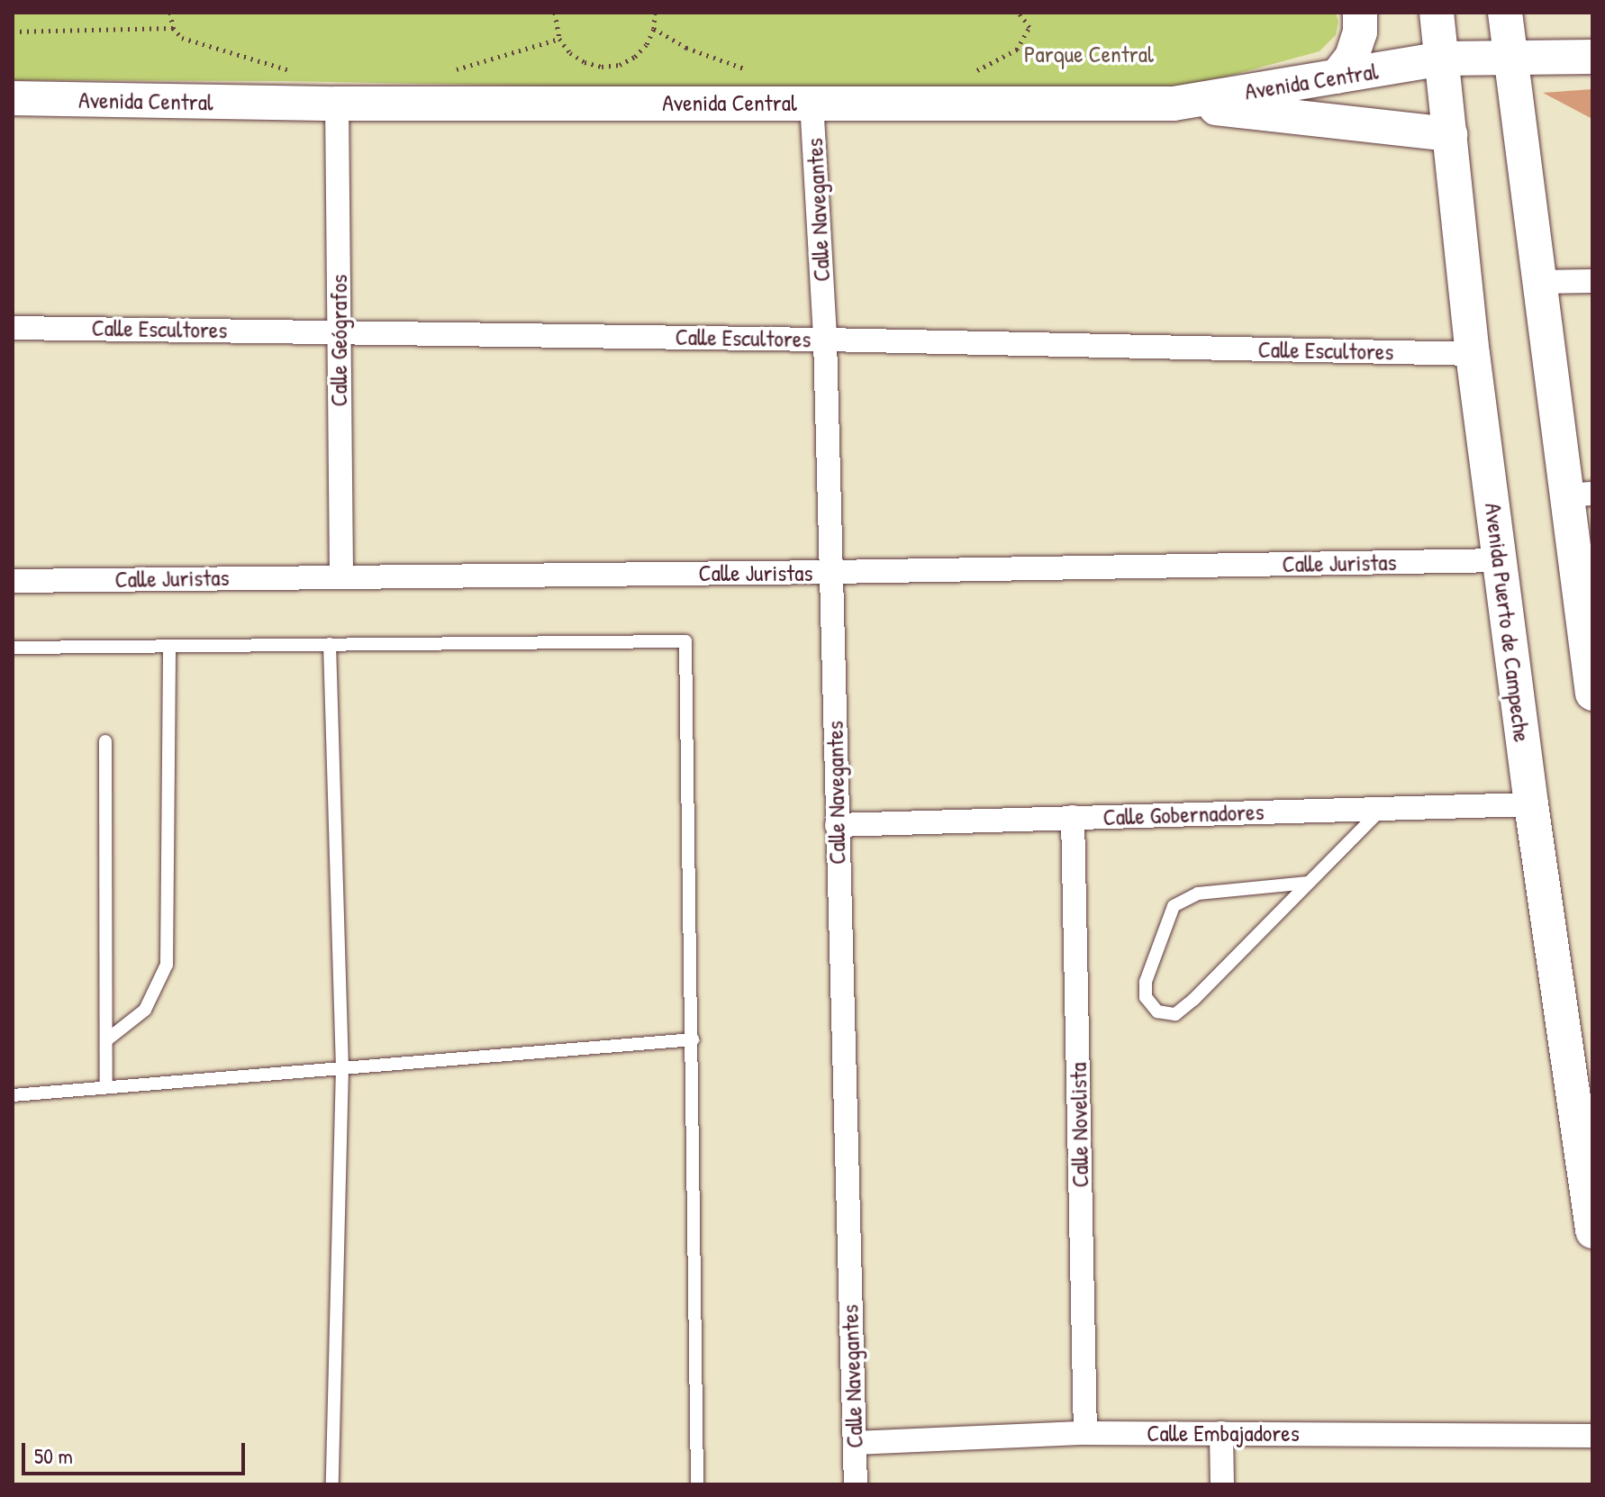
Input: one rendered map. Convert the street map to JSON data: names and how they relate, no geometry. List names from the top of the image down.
{
  "streets": {
    "main road": ["Avenida Central", "Avenida Puerto de Campeche"],
    "street": [
      "Calle Navegantes",
      "Calle Escultores",
      "Calle Geógrafos",
      "Calle Juristas",
      "Calle Gobernadores",
      "Calle Novelista",
      "Calle Embajadores"
    ]
  },
  "crossings": [
    ["Avenida Central", "Calle Navegantes"],
    ["Avenida Central", "Calle Geógrafos"],
    ["Avenida Central", "Avenida Puerto de Campeche"],
    ["Calle Navegantes", "Calle Escultores"],
    ["Calle Navegantes", "Calle Juristas"],
    ["Calle Navegantes", "Calle Gobernadores"],
    ["Calle Navegantes", "Calle Embajadores"],
    ["Calle Escultores", "Calle Geógrafos"],
    ["Calle Escultores", "Avenida Puerto de Campeche"],
    ["Calle Geógrafos", "Calle Juristas"],
    ["Calle Juristas", "Avenida Puerto de Campeche"],
    ["Avenida Puerto de Campeche", "Calle Gobernadores"],
    ["Calle Gobernadores", "Calle Novelista"],
    ["Calle Novelista", "Calle Embajadores"]
  ],
  "parks": ["Parque Central"],
  "scale_bar": "50 m"
}
